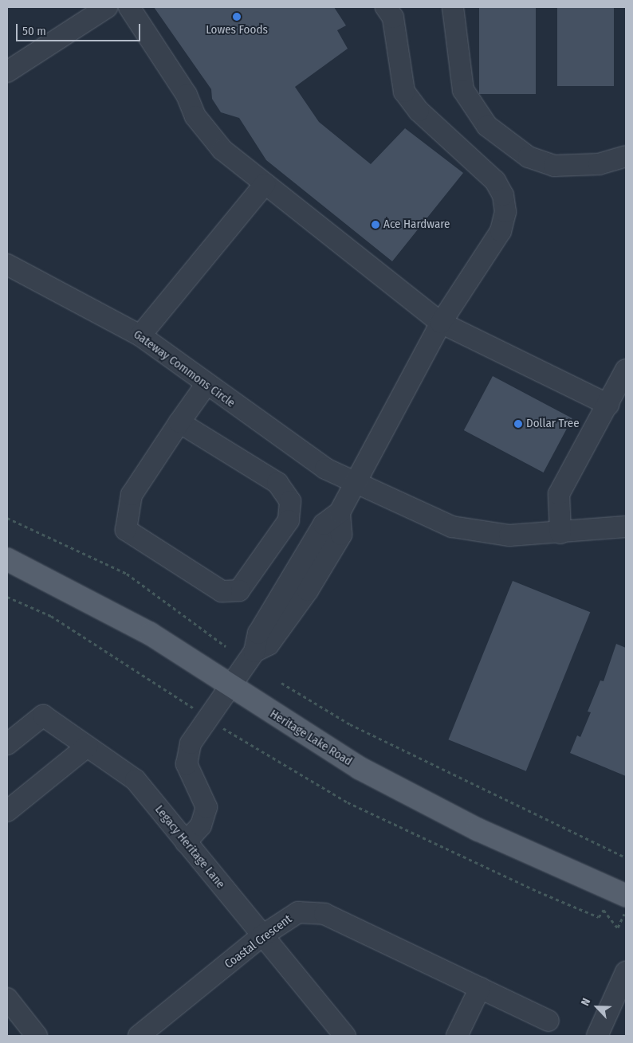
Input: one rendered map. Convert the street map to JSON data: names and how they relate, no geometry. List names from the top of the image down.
{
  "streets": {
    "main road": ["Heritage Lake Road"],
    "street": ["Gateway Commons Circle", "Legacy Heritage Lane", "Coastal Crescent"]
  },
  "crossings": [
    ["Legacy Heritage Lane", "Coastal Crescent"]
  ],
  "places": ["Lowes Foods", "Ace Hardware", "Dollar Tree"],
  "scale_bar": "50 m",
  "north": "top left"
}
